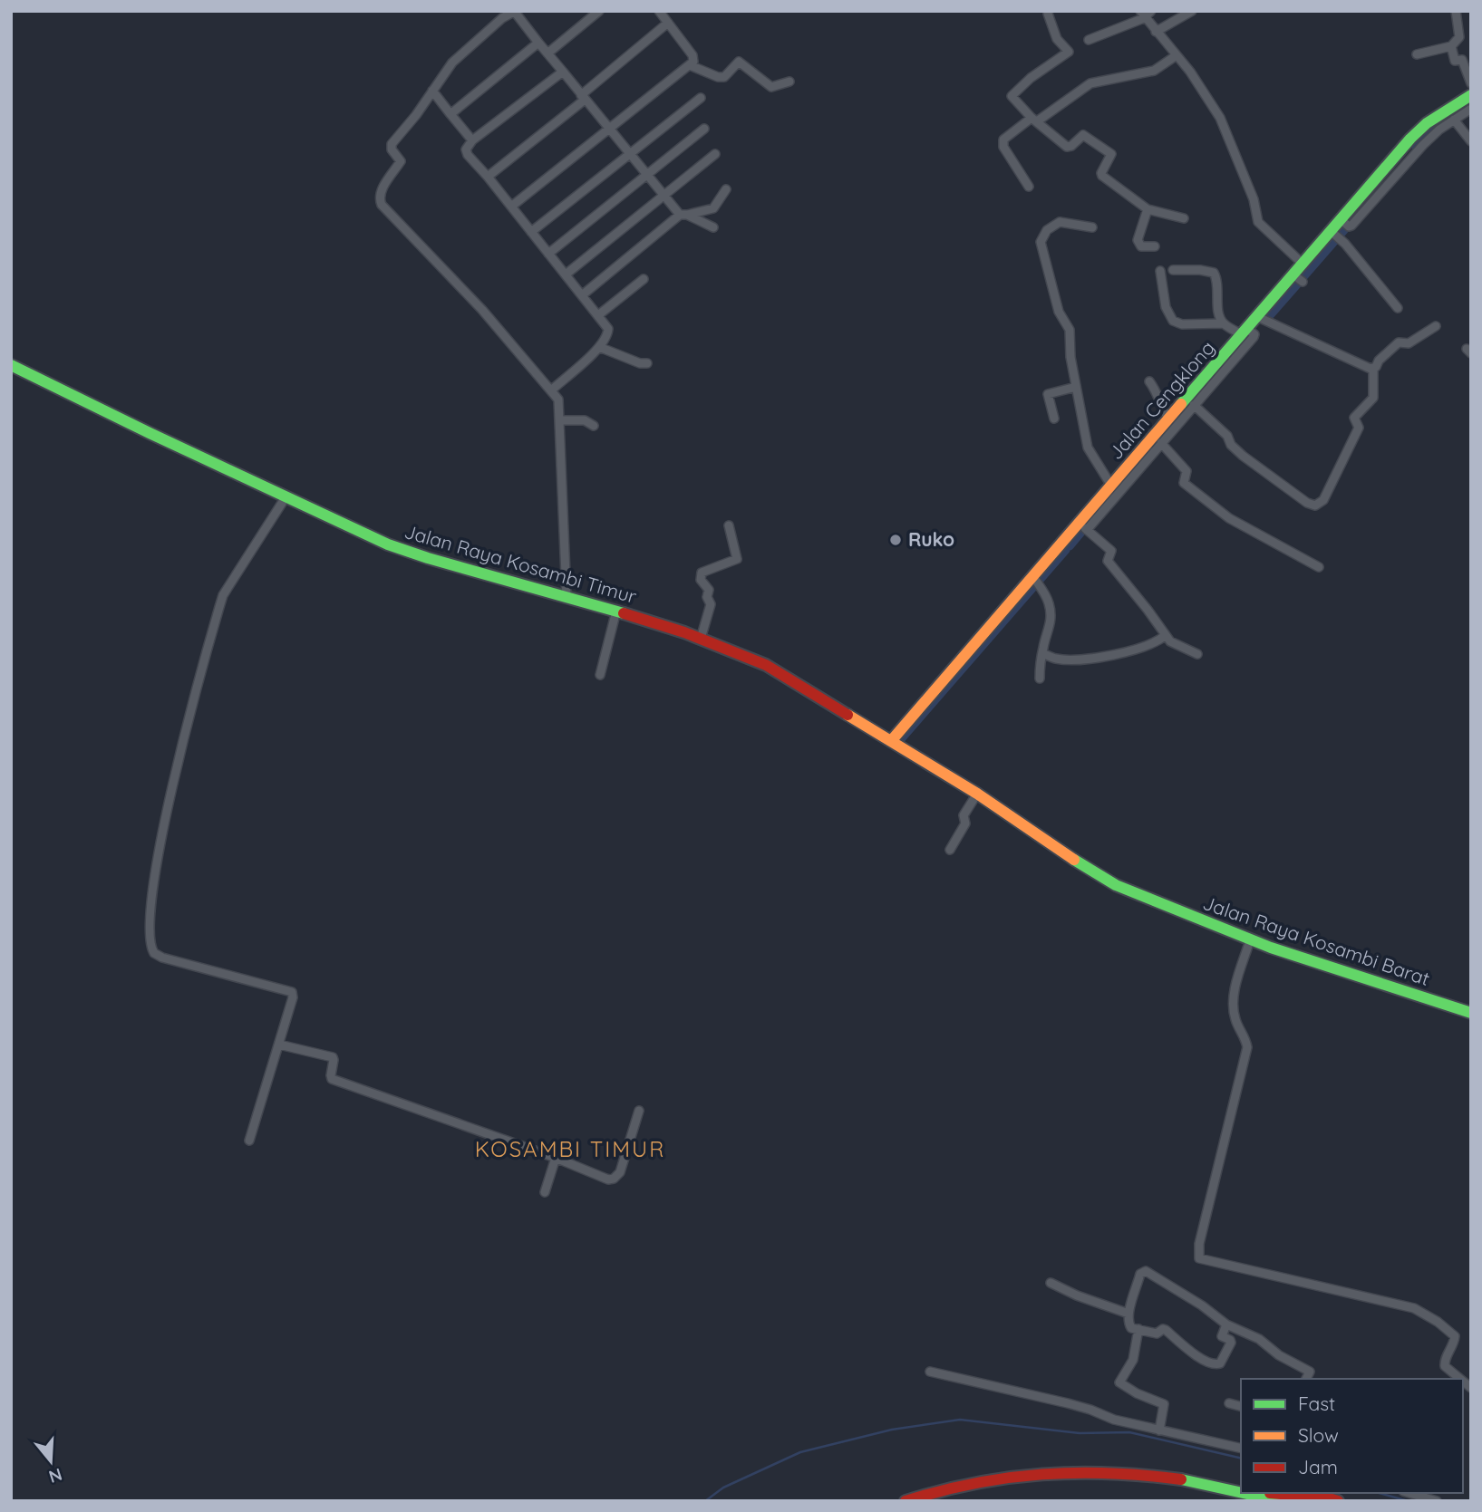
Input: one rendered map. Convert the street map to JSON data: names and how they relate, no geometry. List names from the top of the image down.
{
  "streets": {
    "main road": ["Jalan Cengklong", "Jalan Raya Kosambi Timur", "Jalan Raya Kosambi Barat"]
  },
  "crossings": [
    ["Jalan Cengklong", "Jalan Raya Kosambi Timur"],
    ["Jalan Cengklong", "Jalan Raya Kosambi Barat"],
    ["Jalan Raya Kosambi Timur", "Jalan Raya Kosambi Barat"]
  ],
  "districts": ["KOSAMBI TIMUR"],
  "places": ["Ruko"],
  "legend": ["Fast", "Slow", "Jam"],
  "north": "bottom"
}
